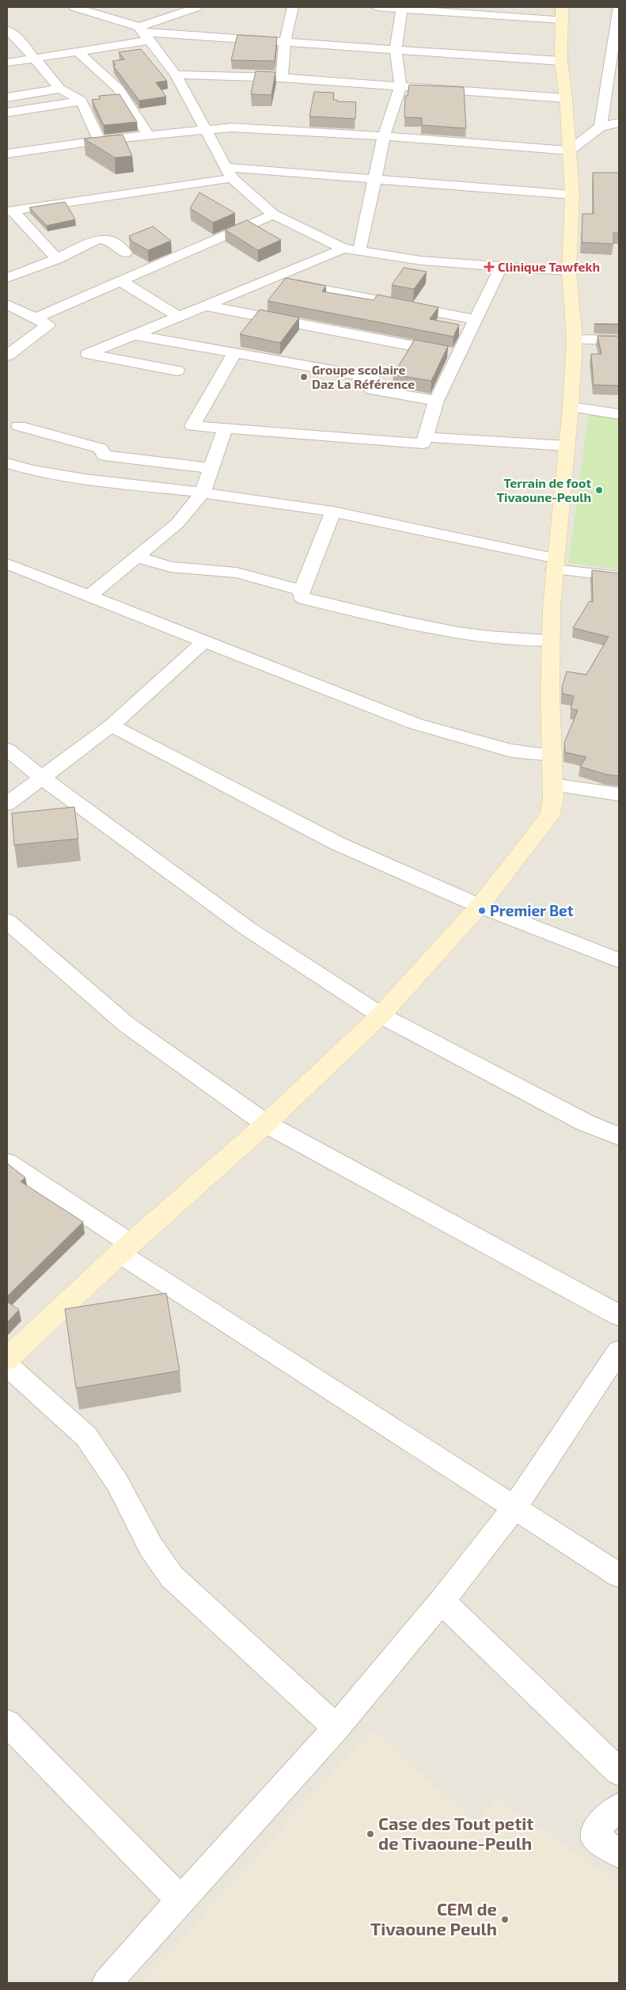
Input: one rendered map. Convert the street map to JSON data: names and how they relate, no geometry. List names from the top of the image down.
{
  "places": {
    "health": ["Clinique Tawfekh"],
    "other": [
      "Groupe scolaire Daz La Référence",
      "Terrain de foot Tivaoune-Peulh",
      "Premier Bet",
      "Case des Tout petit de Tivaoune-Peulh",
      "CEM de Tivaoune Peulh"
    ]
  }
}
